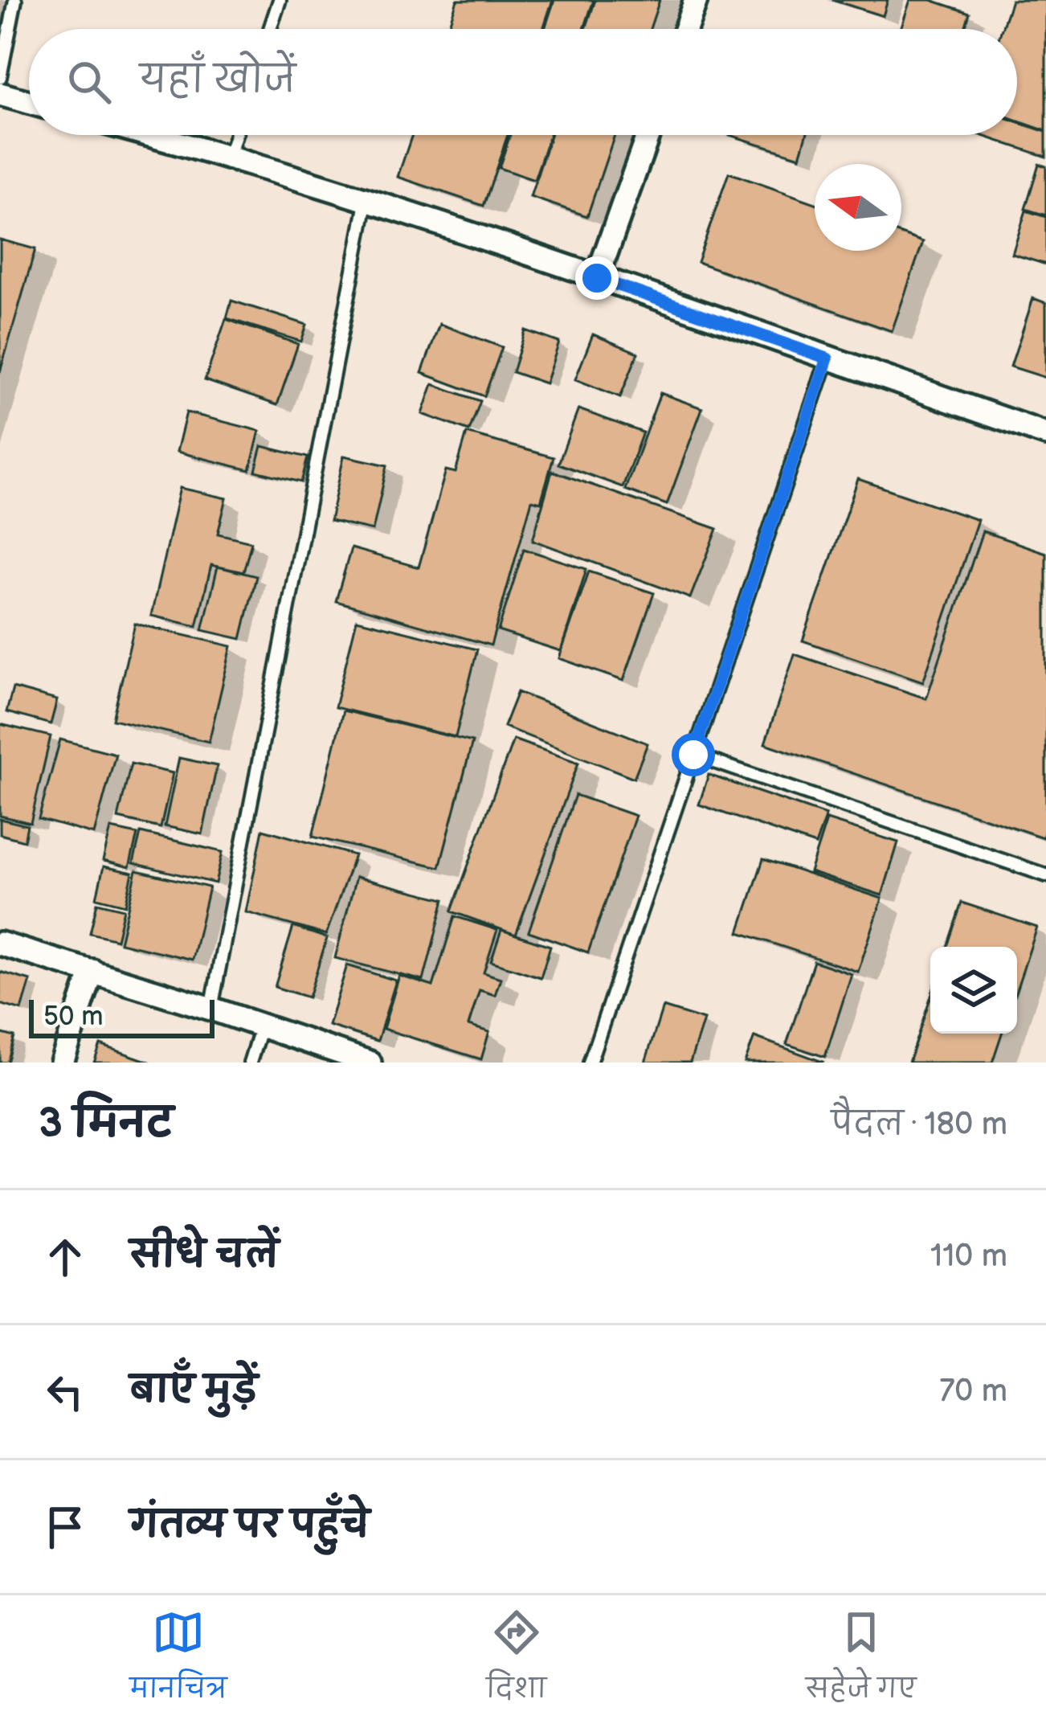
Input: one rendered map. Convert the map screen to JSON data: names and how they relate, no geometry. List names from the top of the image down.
{
  "scale_bar": "50 m",
  "north": "left",
  "page": {
    "search": "यहाँ खोजें",
    "scale": "50 m",
    "heading": ["3 मिनट", "पैदल · 180 m"],
    "list": [
      ["सीधे चलें", "110 m"],
      ["बाएँ मुड़ें", "70 m"],
      "गंतव्य पर पहुँचे"
    ],
    "nav": ["मानचित्र", "दिशा", "सहेजे गए"]
  }
}
